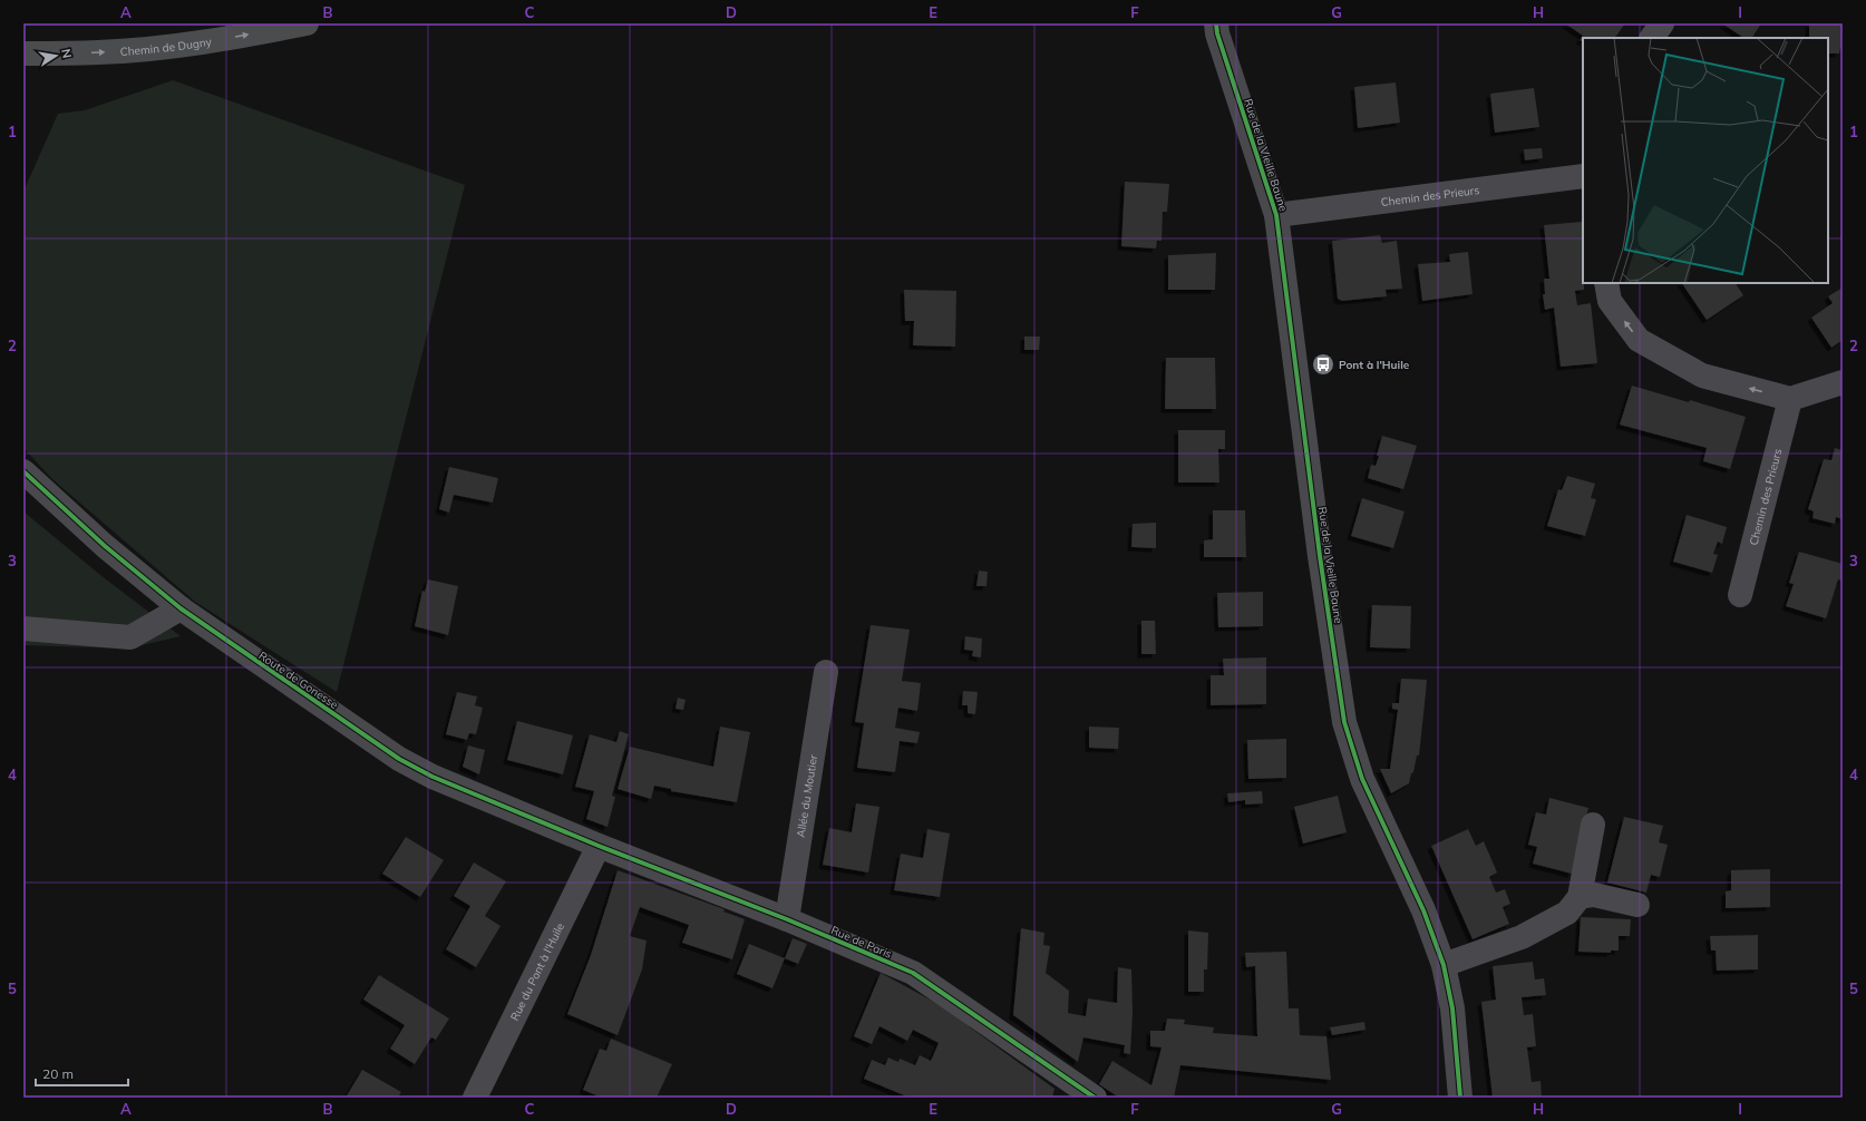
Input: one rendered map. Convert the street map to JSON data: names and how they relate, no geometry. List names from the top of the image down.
{
  "streets": {
    "main road": ["Chemin de Dugny"],
    "street": [
      "Rue de la Vieille Baune",
      "Chemin des Prieurs",
      "Route de Gonesse",
      "Allée du Moutier",
      "Rue de Paris",
      "Rue du Pont à l'Huile"
    ]
  },
  "crossings": [
    ["Rue de la Vieille Baune", "Chemin des Prieurs"],
    ["Route de Gonesse", "Rue de Paris"],
    ["Route de Gonesse", "Rue du Pont à l'Huile"],
    ["Allée du Moutier", "Rue de Paris"],
    ["Rue de Paris", "Rue du Pont à l'Huile"]
  ],
  "one_way": ["Chemin de Dugny"],
  "places": {
    "bus stop": ["Pont à l'Huile"]
  },
  "scale_bar": "20 m",
  "north": "right",
  "grid": {
    "columns": [
      "A",
      "B",
      "C",
      "D",
      "E",
      "F",
      "G",
      "H",
      "I"
    ],
    "rows": [
      "1",
      "2",
      "3",
      "4",
      "5"
    ]
  }
}
